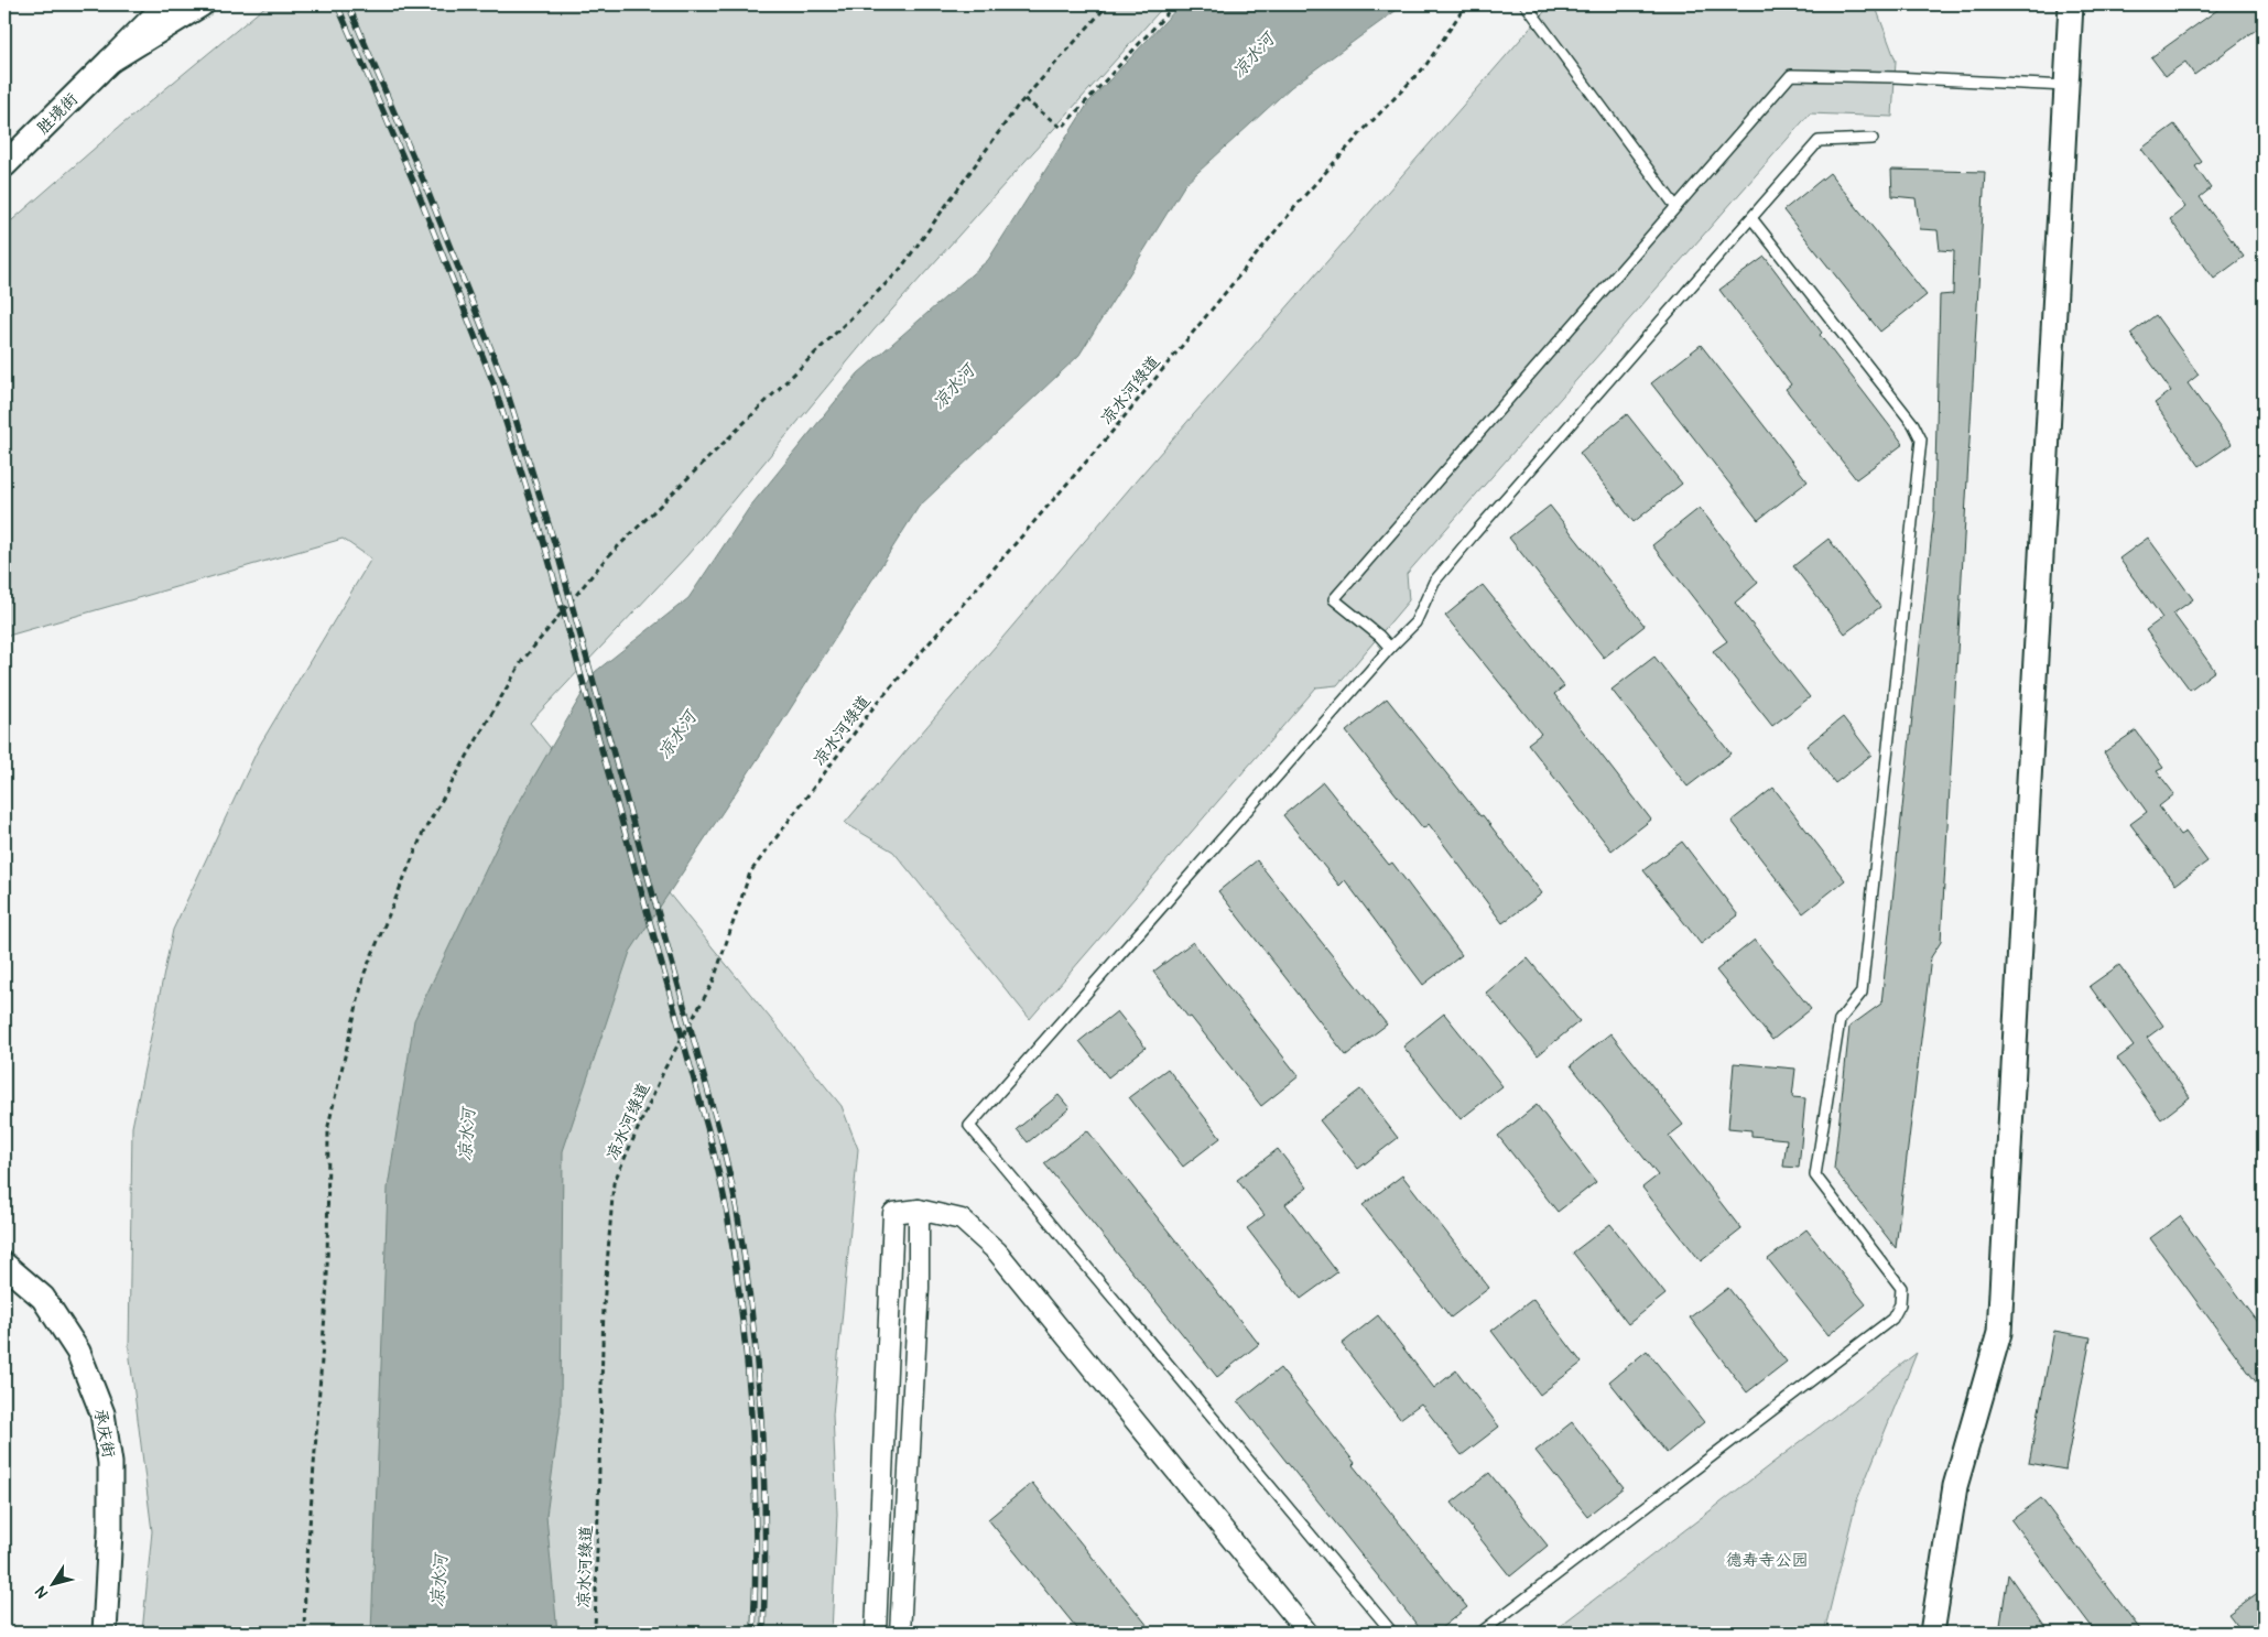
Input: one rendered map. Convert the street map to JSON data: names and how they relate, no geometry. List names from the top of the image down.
{
  "streets": {
    "street": ["胜境街", "承庆街"],
    "path": ["凉水河绿道"]
  },
  "water": ["凉水河"],
  "parks": ["德寿寺公园"],
  "north": "bottom left"
}
